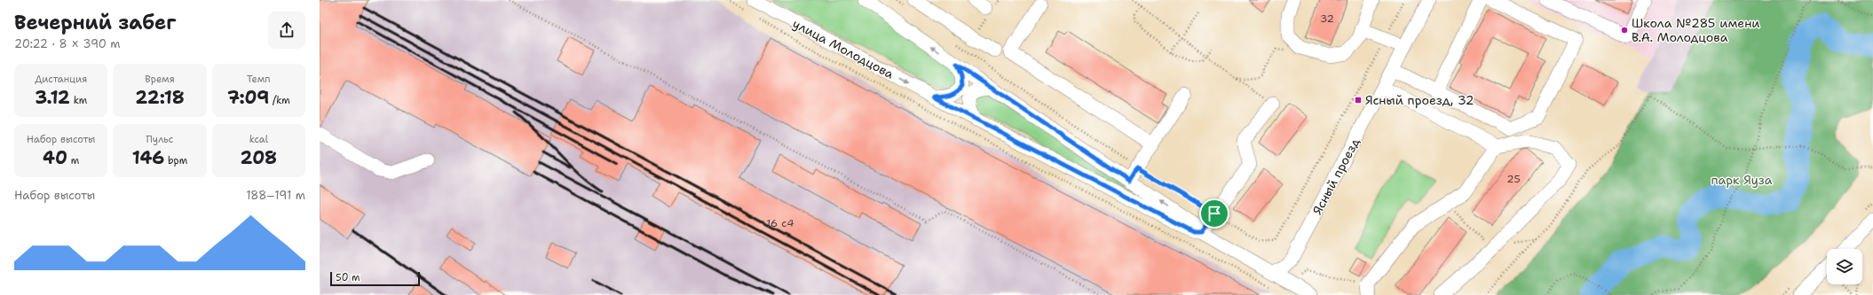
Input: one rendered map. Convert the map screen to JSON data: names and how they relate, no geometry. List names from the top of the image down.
{
  "streets": {
    "street": ["улица Молодцова", "Ясный проезд"]
  },
  "parks": ["парк Яуза"],
  "places": {
    "other": ["Школа №285 имени В.А. Молодцова"],
    "transit": ["Ясный проезд, 32"]
  },
  "house_numbers": ["32", "25", "16 с4"],
  "scale_bar": "50 m",
  "page": {
    "heading": ["Вечерний забег", "20:22 · 8 × 390 m"],
    "stats": [
      ["Дистанция", "3.12 km"],
      ["Время", "22:18"],
      ["Темп", "7:09 /km"],
      ["Набор высоты", "40 m"],
      ["Пульс", "146 bpm"],
      ["kcal", "208"]
    ],
    "chart": ["Набор высоты", "188–191 m"],
    "scale": "50 m"
  }
}
